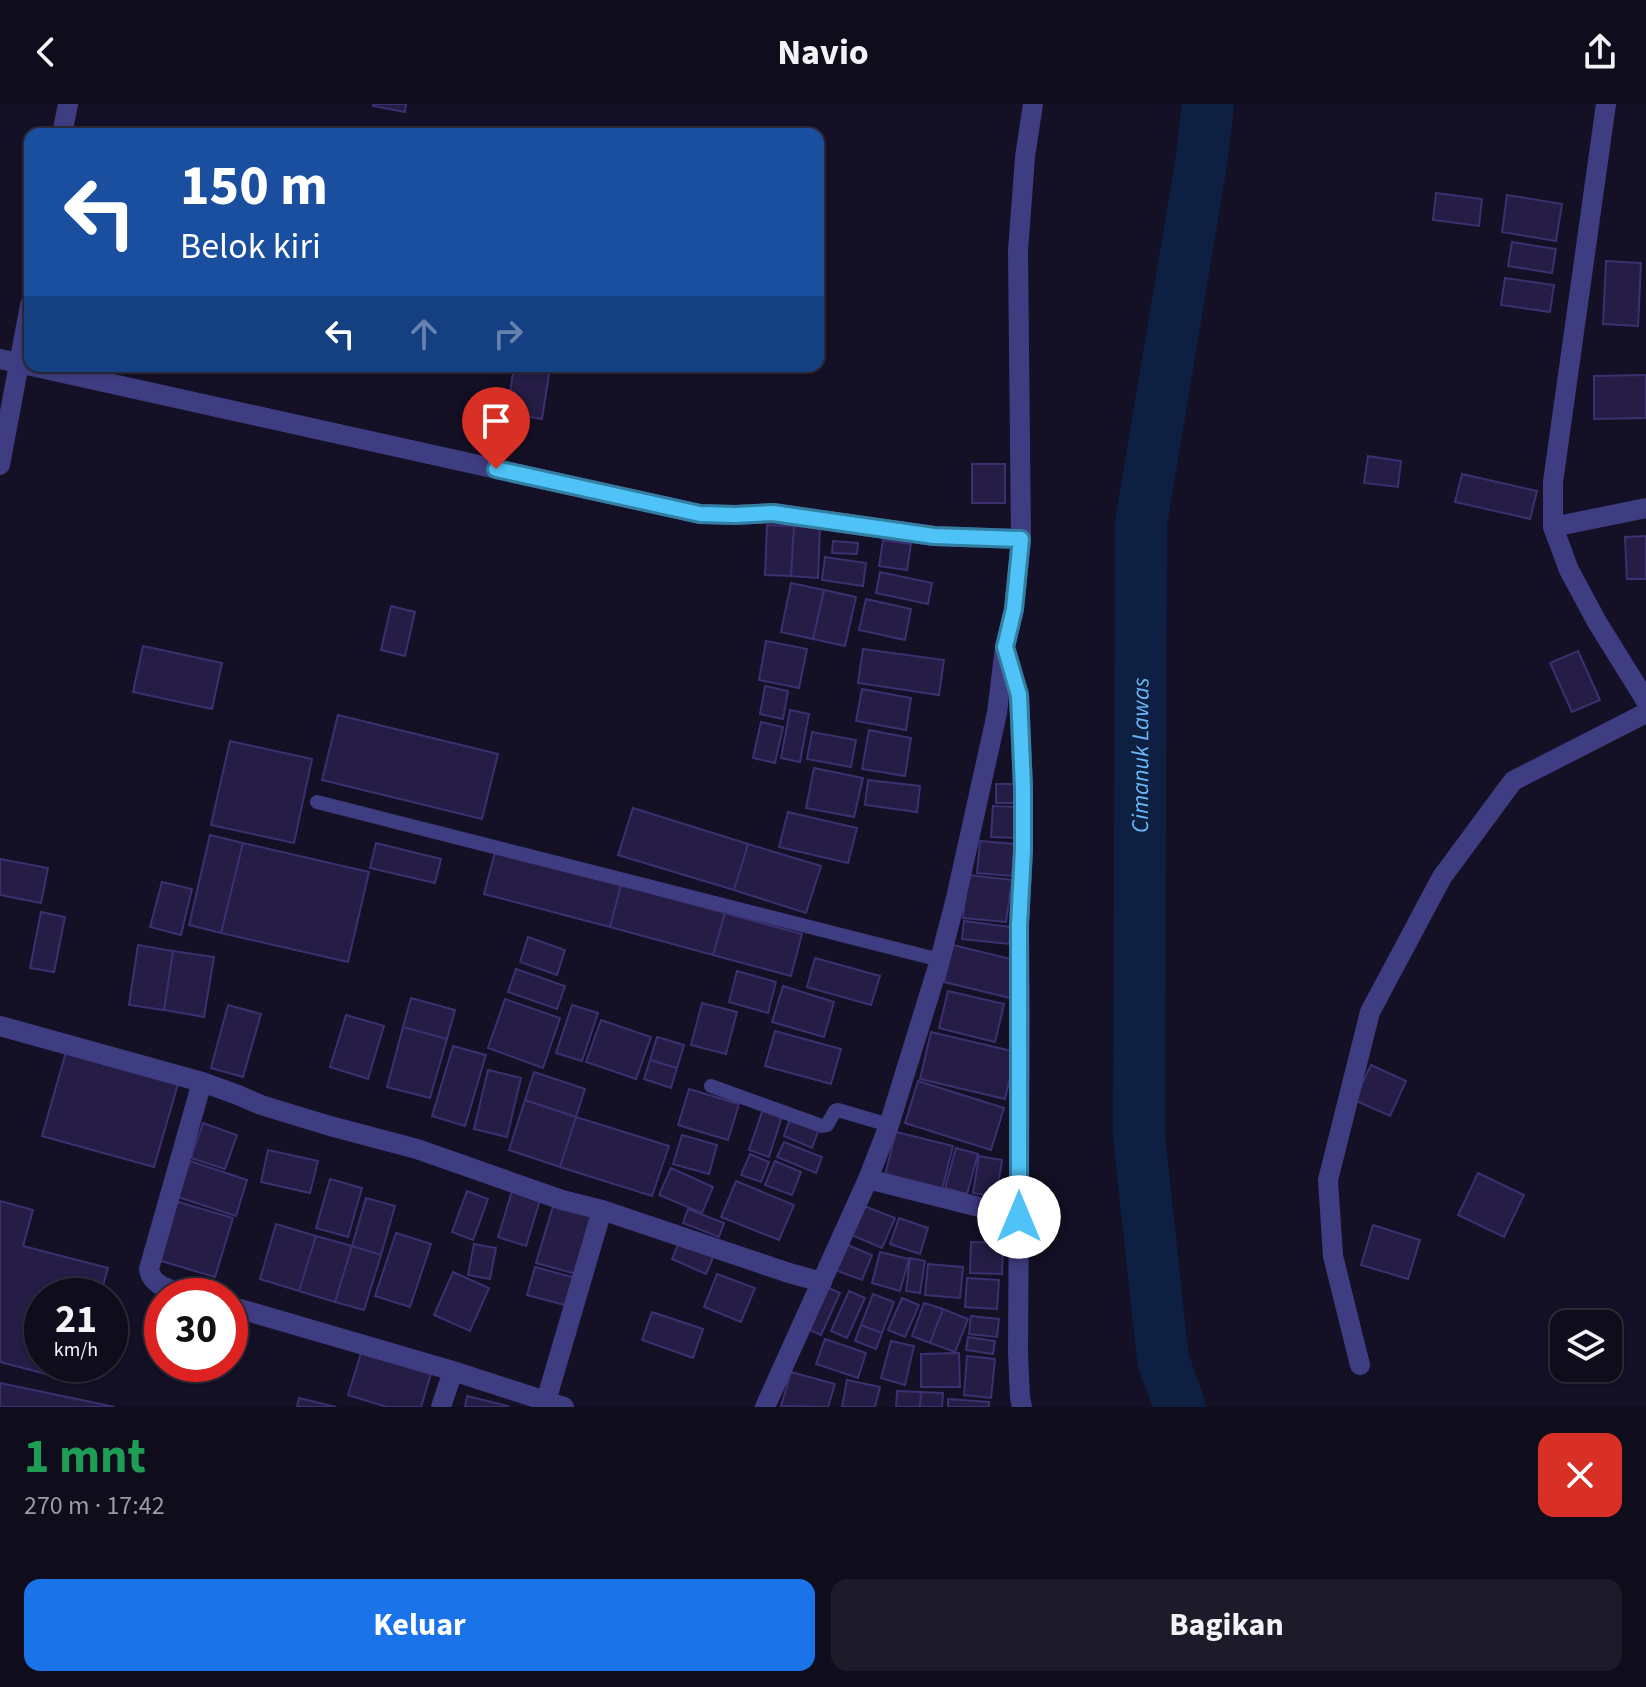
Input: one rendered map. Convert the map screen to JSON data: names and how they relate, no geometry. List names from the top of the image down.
{
  "water": ["Cimanuk Lawas"],
  "page": {
    "header": "Navio",
    "turn": ["150 m", "Belok kiri"],
    "speed": "21 km/h",
    "limit": "30",
    "heading": ["1 mnt", "270 m · 17:42"],
    "buttons": ["Keluar", "Bagikan"]
  }
}
